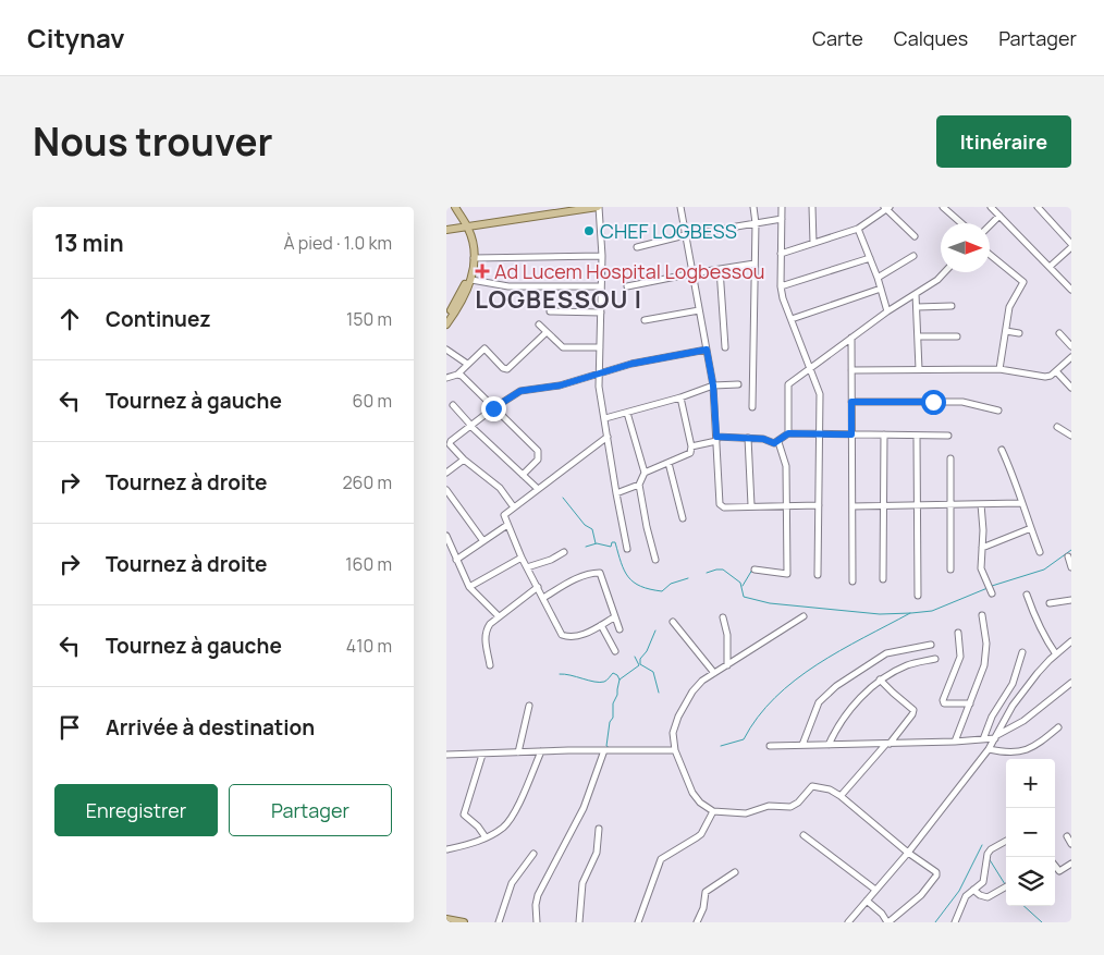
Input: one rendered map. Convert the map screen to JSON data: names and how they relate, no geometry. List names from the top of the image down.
{
  "districts": ["LOGBESSOU I"],
  "places": {
    "other": ["CHEF LOGBESS"],
    "health": ["Ad Lucem Hospital Logbessou"]
  },
  "north": "right",
  "page": {
    "header": "Citynav",
    "nav": ["Carte", "Calques", "Partager"],
    "title": "Nous trouver",
    "buttons": [
      "Itinéraire",
      ["Enregistrer", "Partager"]
    ],
    "heading": ["13 min", "À pied · 1.0 km"],
    "list": [
      ["Continuez", "150 m"],
      ["Tournez à gauche", "60 m"],
      ["Tournez à droite", "260 m"],
      ["Tournez à droite", "160 m"],
      ["Tournez à gauche", "410 m"],
      "Arrivée à destination"
    ],
    "map_buttons": ["+", "−"]
  }
}
